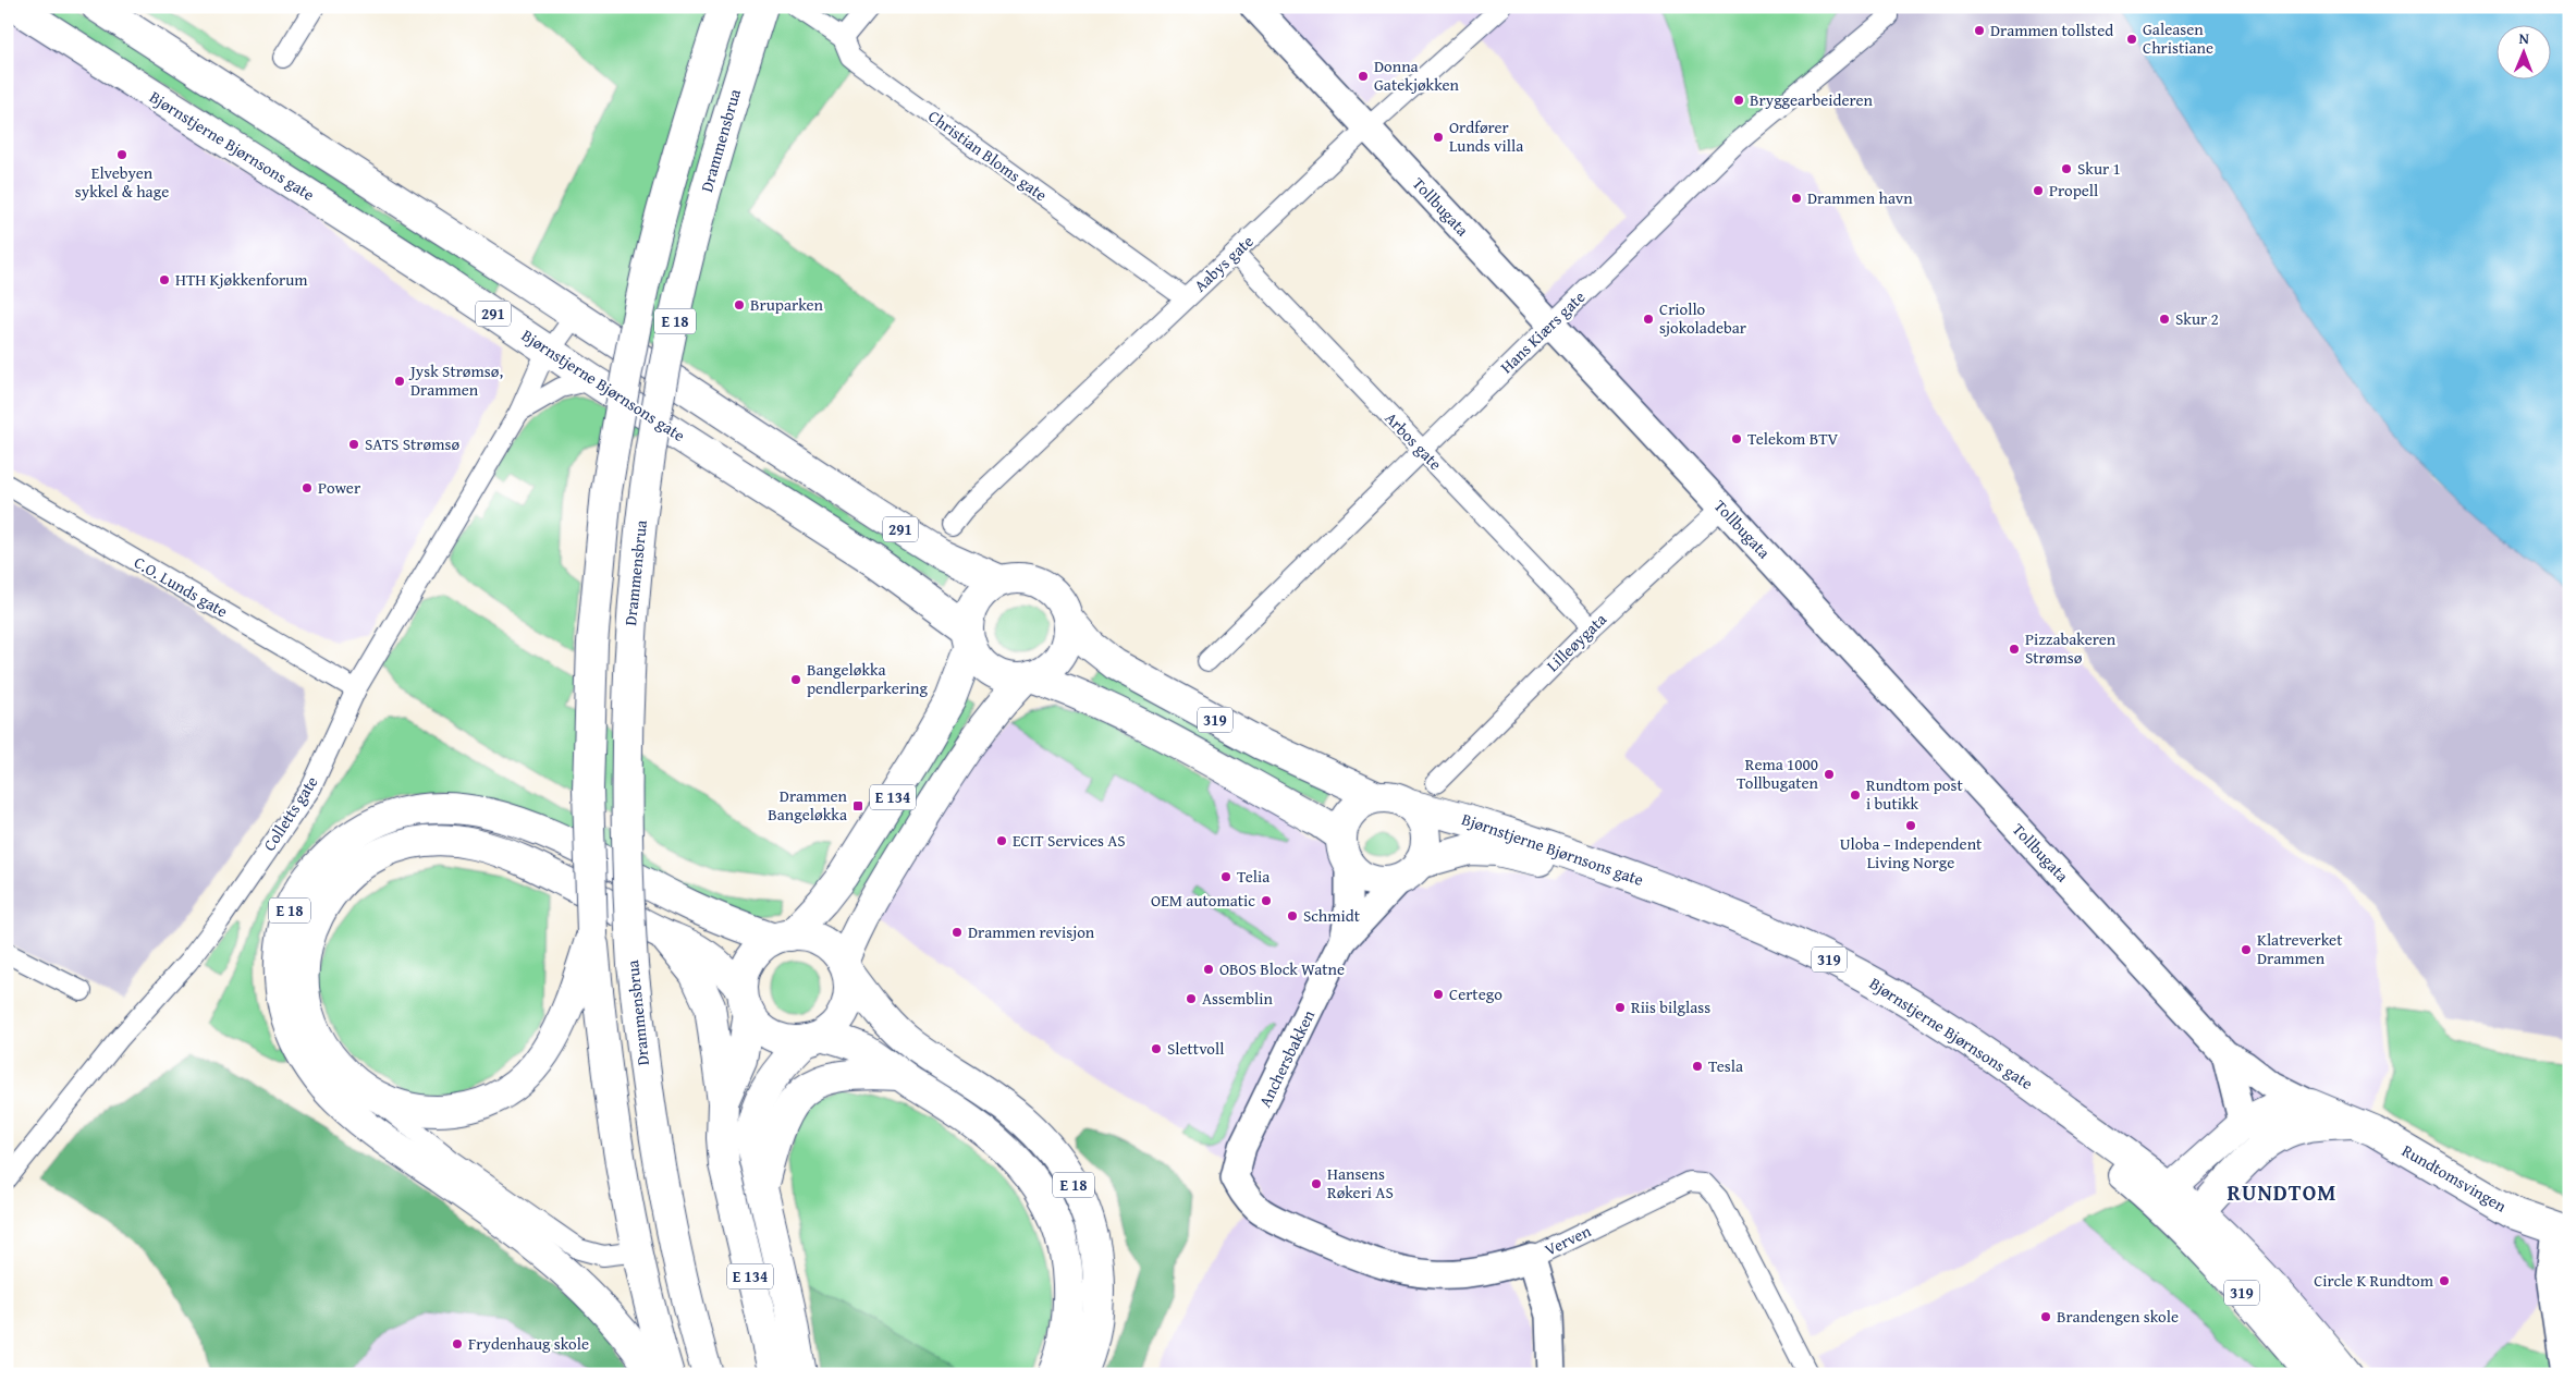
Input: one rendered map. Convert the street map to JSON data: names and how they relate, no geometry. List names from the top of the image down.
{
  "streets": {
    "main road": [
      "Drammensbrua",
      "Bjørnstjerne Bjørnsons gate",
      "Tollbugata",
      "291",
      "E 18",
      "319",
      "E 134",
      "Anchersbakken",
      "Rundtomsvingen",
      "Verven"
    ],
    "street": [
      "Christian Bloms gate",
      "Aabys gate",
      "Hans Kiærs gate",
      "Arbos gate",
      "C.O. Lunds gate",
      "Lilleøygata",
      "Colletts gate"
    ]
  },
  "crossings": [
    ["Bjørnstjerne Bjørnsons gate", "291"],
    ["Bjørnstjerne Bjørnsons gate", "319"],
    ["Bjørnstjerne Bjørnsons gate", "E 134"],
    ["Bjørnstjerne Bjørnsons gate", "Colletts gate"],
    ["Bjørnstjerne Bjørnsons gate", "Rundtomsvingen"],
    ["Christian Bloms gate", "Aabys gate"],
    ["Tollbugata", "Aabys gate"],
    ["Tollbugata", "Hans Kiærs gate"],
    ["Tollbugata", "Lilleøygata"],
    ["Tollbugata", "Rundtomsvingen"],
    ["Aabys gate", "Arbos gate"],
    ["291", "319"],
    ["291", "E 134"],
    ["291", "Colletts gate"],
    ["E 18", "E 134"],
    ["Hans Kiærs gate", "Arbos gate"],
    ["Arbos gate", "Lilleøygata"],
    ["C.O. Lunds gate", "Colletts gate"],
    ["319", "E 134"],
    ["319", "Rundtomsvingen"],
    ["Anchersbakken", "Verven"]
  ],
  "districts": ["RUNDTOM"],
  "places": {
    "other": [
      "Drammen tollsted",
      "Galeasen Christiane",
      "Donna Gatekjøkken",
      "Bryggearbeideren",
      "Ordfører Lunds villa",
      "Elvebyen sykkel & hage",
      "Skur 1",
      "Propell",
      "Drammen havn",
      "HTH Kjøkkenforum",
      "Bruparken",
      "Criollo sjokoladebar",
      "Skur 2",
      "Jysk Strømsø, Drammen",
      "Telekom BTV",
      "SATS Strømsø",
      "Power",
      "Pizzabakeren Strømsø",
      "Bangeløkka pendlerparkering",
      "Rema 1000 Tollbugaten",
      "Rundtom post i butikk",
      "Uloba – Independent Living Norge",
      "ECIT Services AS",
      "Telia",
      "OEM automatic",
      "Schmidt",
      "Drammen revisjon",
      "Klatreverket Drammen",
      "OBOS Block Watne",
      "Certego",
      "Assemblin",
      "Riis bilglass",
      "Slettvoll",
      "Tesla",
      "Hansens Røkeri AS",
      "Circle K Rundtom",
      "Brandengen skole",
      "Frydenhaug skole"
    ],
    "transit": ["Drammen Bangeløkka"]
  },
  "north": "top"
}
